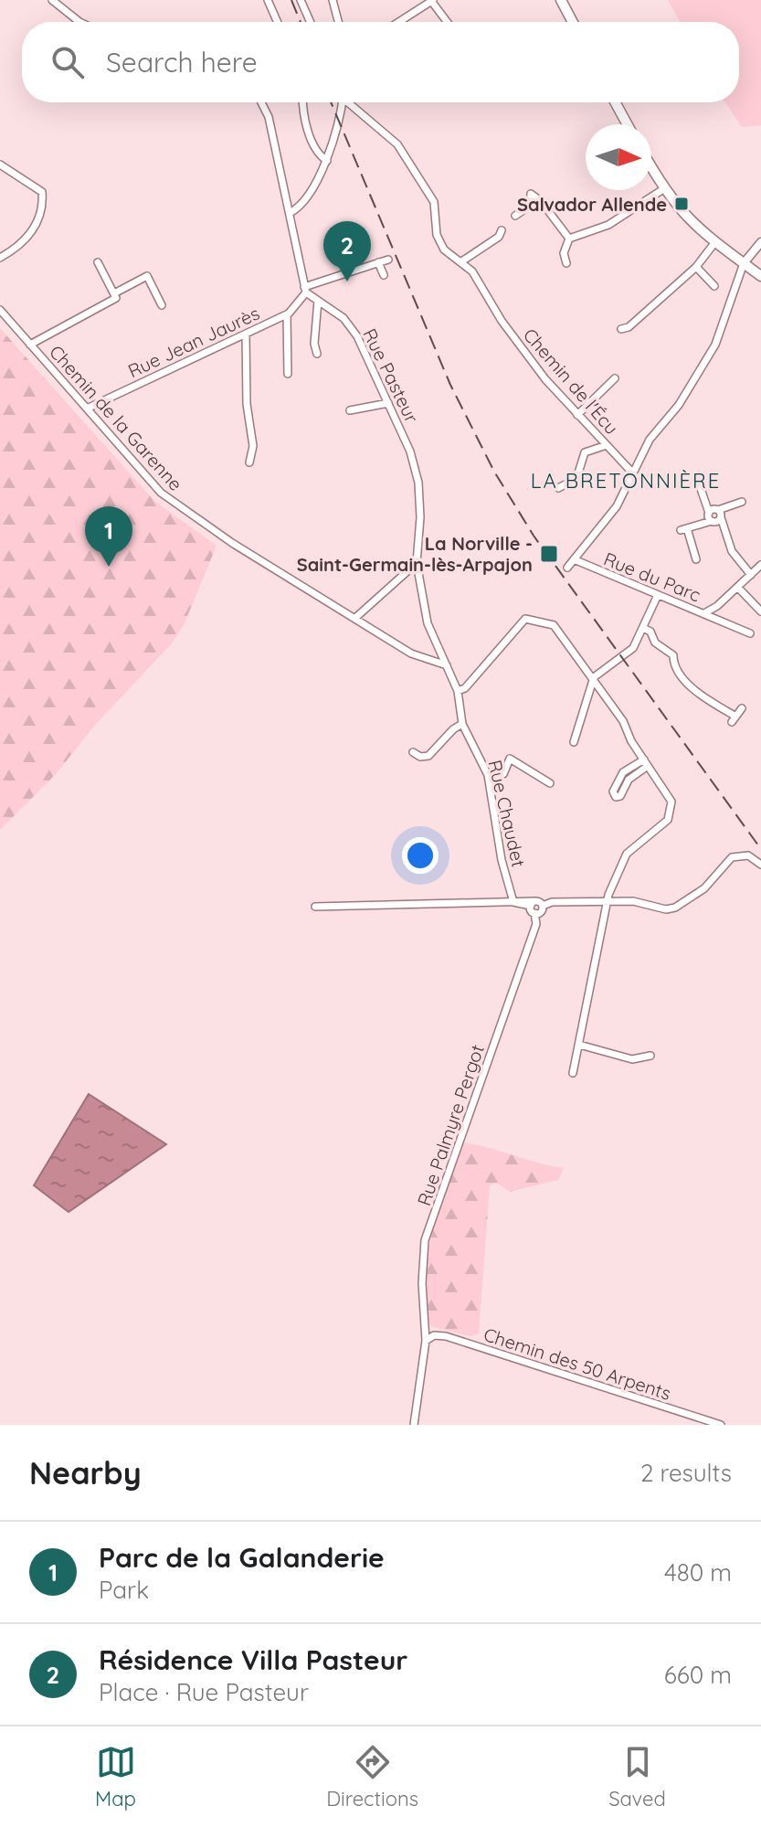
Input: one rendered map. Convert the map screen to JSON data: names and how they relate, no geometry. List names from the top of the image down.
{
  "streets": {
    "street": [
      "Rue Jean Jaurès",
      "Rue Pasteur",
      "Chemin de l'Écu",
      "Chemin de la Garenne",
      "Rue du Parc",
      "Rue Chaudet",
      "Rue Palmyre Pergot",
      "Chemin des 50 Arpents"
    ]
  },
  "crossings": [
    ["Rue Jean Jaurès", "Rue Pasteur"],
    ["Rue Jean Jaurès", "Chemin de la Garenne"],
    ["Rue Pasteur", "Chemin de la Garenne"],
    ["Rue Pasteur", "Rue Chaudet"],
    ["Rue Palmyre Pergot", "Chemin des 50 Arpents"]
  ],
  "districts": ["LA BRETONNIÈRE"],
  "places": {
    "transit": ["Salvador Allende", "La Norville - Saint-Germain-lès-Arpajon"]
  },
  "north": "right",
  "page": {
    "search": "Search here",
    "pins": ["2", "1"],
    "heading": ["Nearby", "2 results"],
    "list": [
      {
        "mark": "1",
        "name": "Parc de la Galanderie",
        "note": "Park",
        "value": "480 m"
      },
      {
        "mark": "2",
        "name": "Résidence Villa Pasteur",
        "note": "Place · Rue Pasteur",
        "value": "660 m"
      }
    ],
    "nav": ["Map", "Directions", "Saved"]
  }
}
